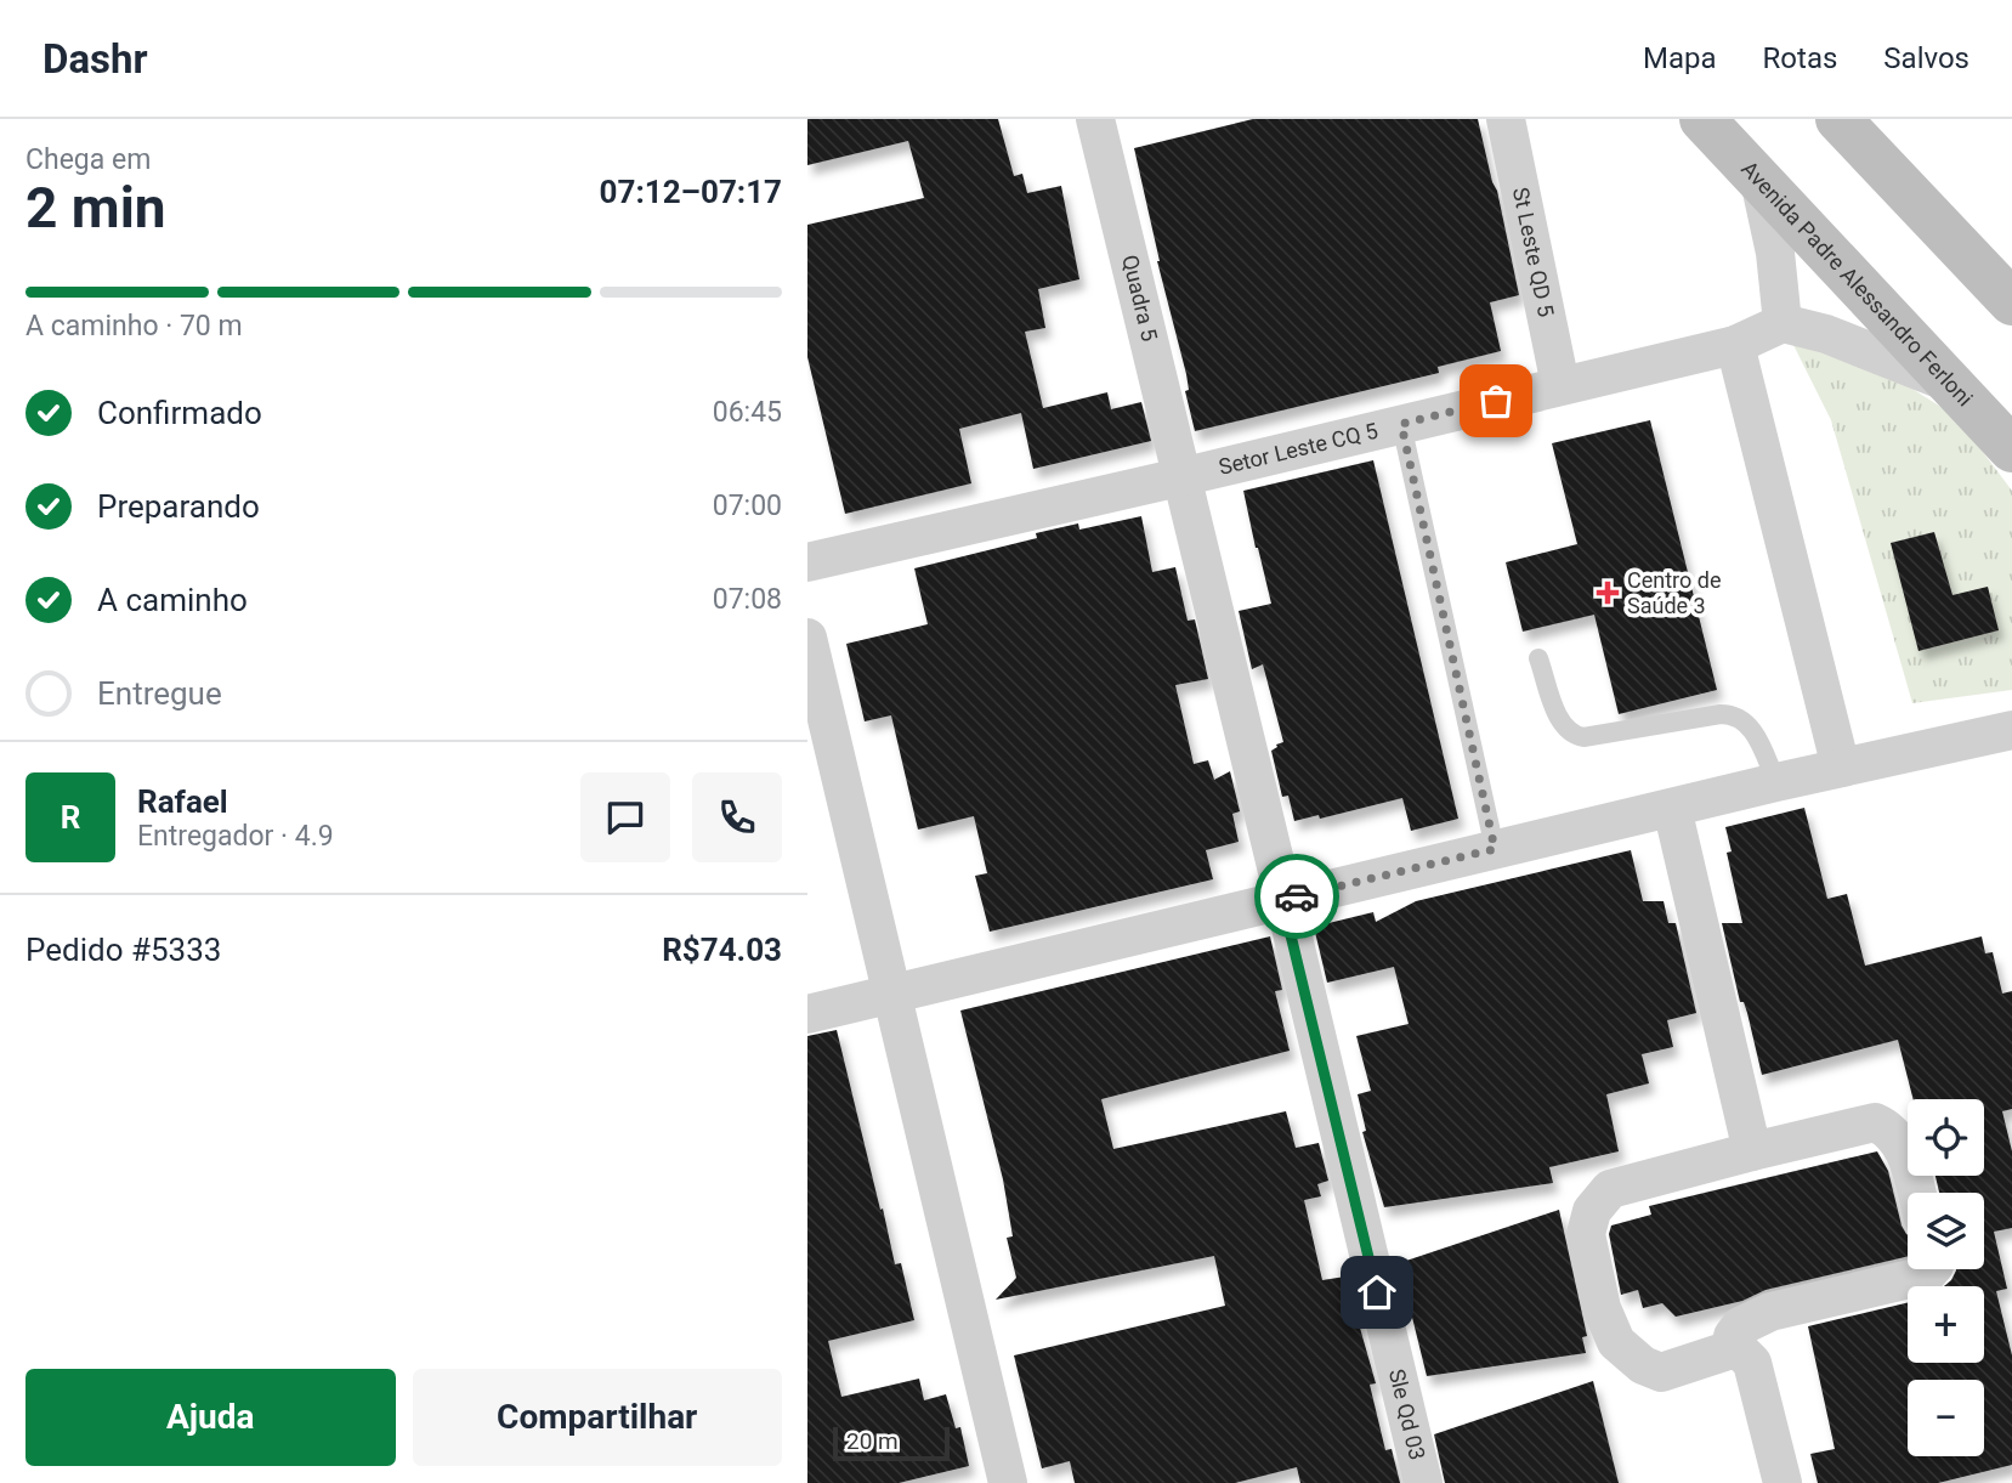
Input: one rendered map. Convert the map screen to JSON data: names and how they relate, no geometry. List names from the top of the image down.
{
  "streets": {
    "main road": ["Avenida Padre Alessandro Ferloni"],
    "street": [
      "St Leste QD 5",
      "Quadra 5",
      "Setor Leste CQ 5",
      "Sle Qd 03"
    ]
  },
  "crossings": [
    ["St Leste QD 5", "Setor Leste CQ 5"],
    ["Quadra 5", "Setor Leste CQ 5"],
    ["Quadra 5", "Sle Qd 03"]
  ],
  "places": {
    "health": ["Centro de Saúde 3"]
  },
  "scale_bar": "20 m",
  "page": {
    "header": "Dashr",
    "nav": ["Mapa", "Rotas", "Salvos"],
    "heading": ["2 min", "Chega em", "07:12–07:17"],
    "panel": [
      "Rafael",
      "Entregador · 4.9",
      "Pedido #5333",
      "R$74.03"
    ],
    "bar": "A caminho · 70 m",
    "list": [
      ["Confirmado", "06:45"],
      ["Preparando", "07:00"],
      ["A caminho", "07:08"],
      "Entregue"
    ],
    "round": "R",
    "map_buttons": ["+", "−"],
    "buttons": ["Ajuda", "Compartilhar"],
    "scale": "20 m"
  }
}
